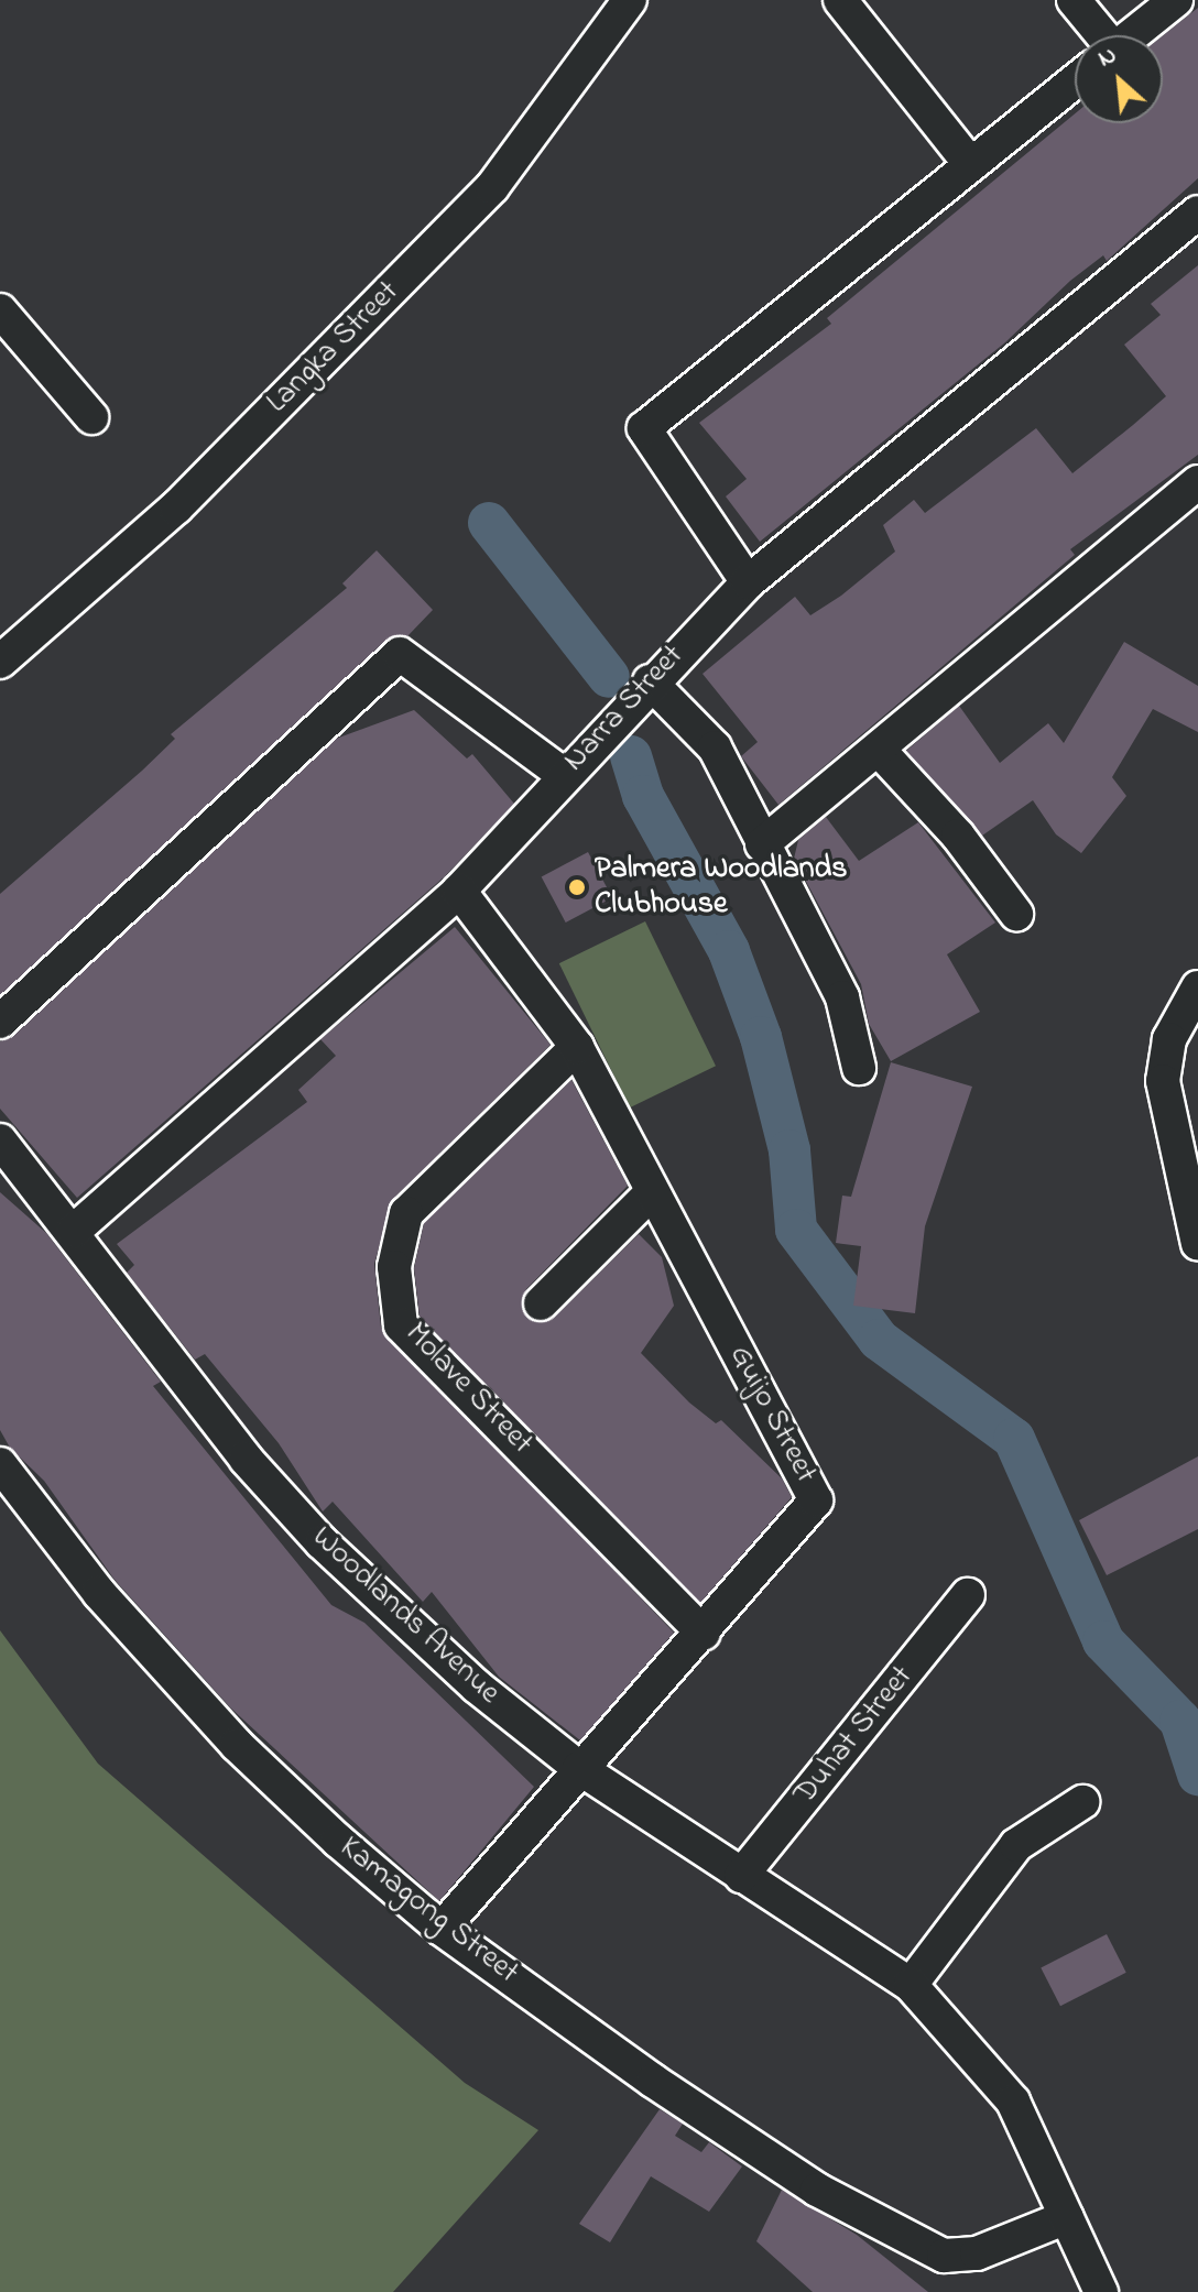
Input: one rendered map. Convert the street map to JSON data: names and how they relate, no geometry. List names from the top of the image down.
{
  "streets": {
    "street": [
      "Langka Street",
      "Narra Street",
      "Molave Street",
      "Guijo Street",
      "Woodlands Avenue",
      "Duhat Street",
      "Kamagong Street"
    ]
  },
  "crossings": [
    ["Narra Street", "Guijo Street"],
    ["Narra Street", "Woodlands Avenue"],
    ["Molave Street", "Guijo Street"],
    ["Guijo Street", "Woodlands Avenue"],
    ["Guijo Street", "Kamagong Street"],
    ["Woodlands Avenue", "Duhat Street"],
    ["Woodlands Avenue", "Kamagong Street"]
  ],
  "places": ["Palmera Woodlands Clubhouse"],
  "north": "top left"
}
